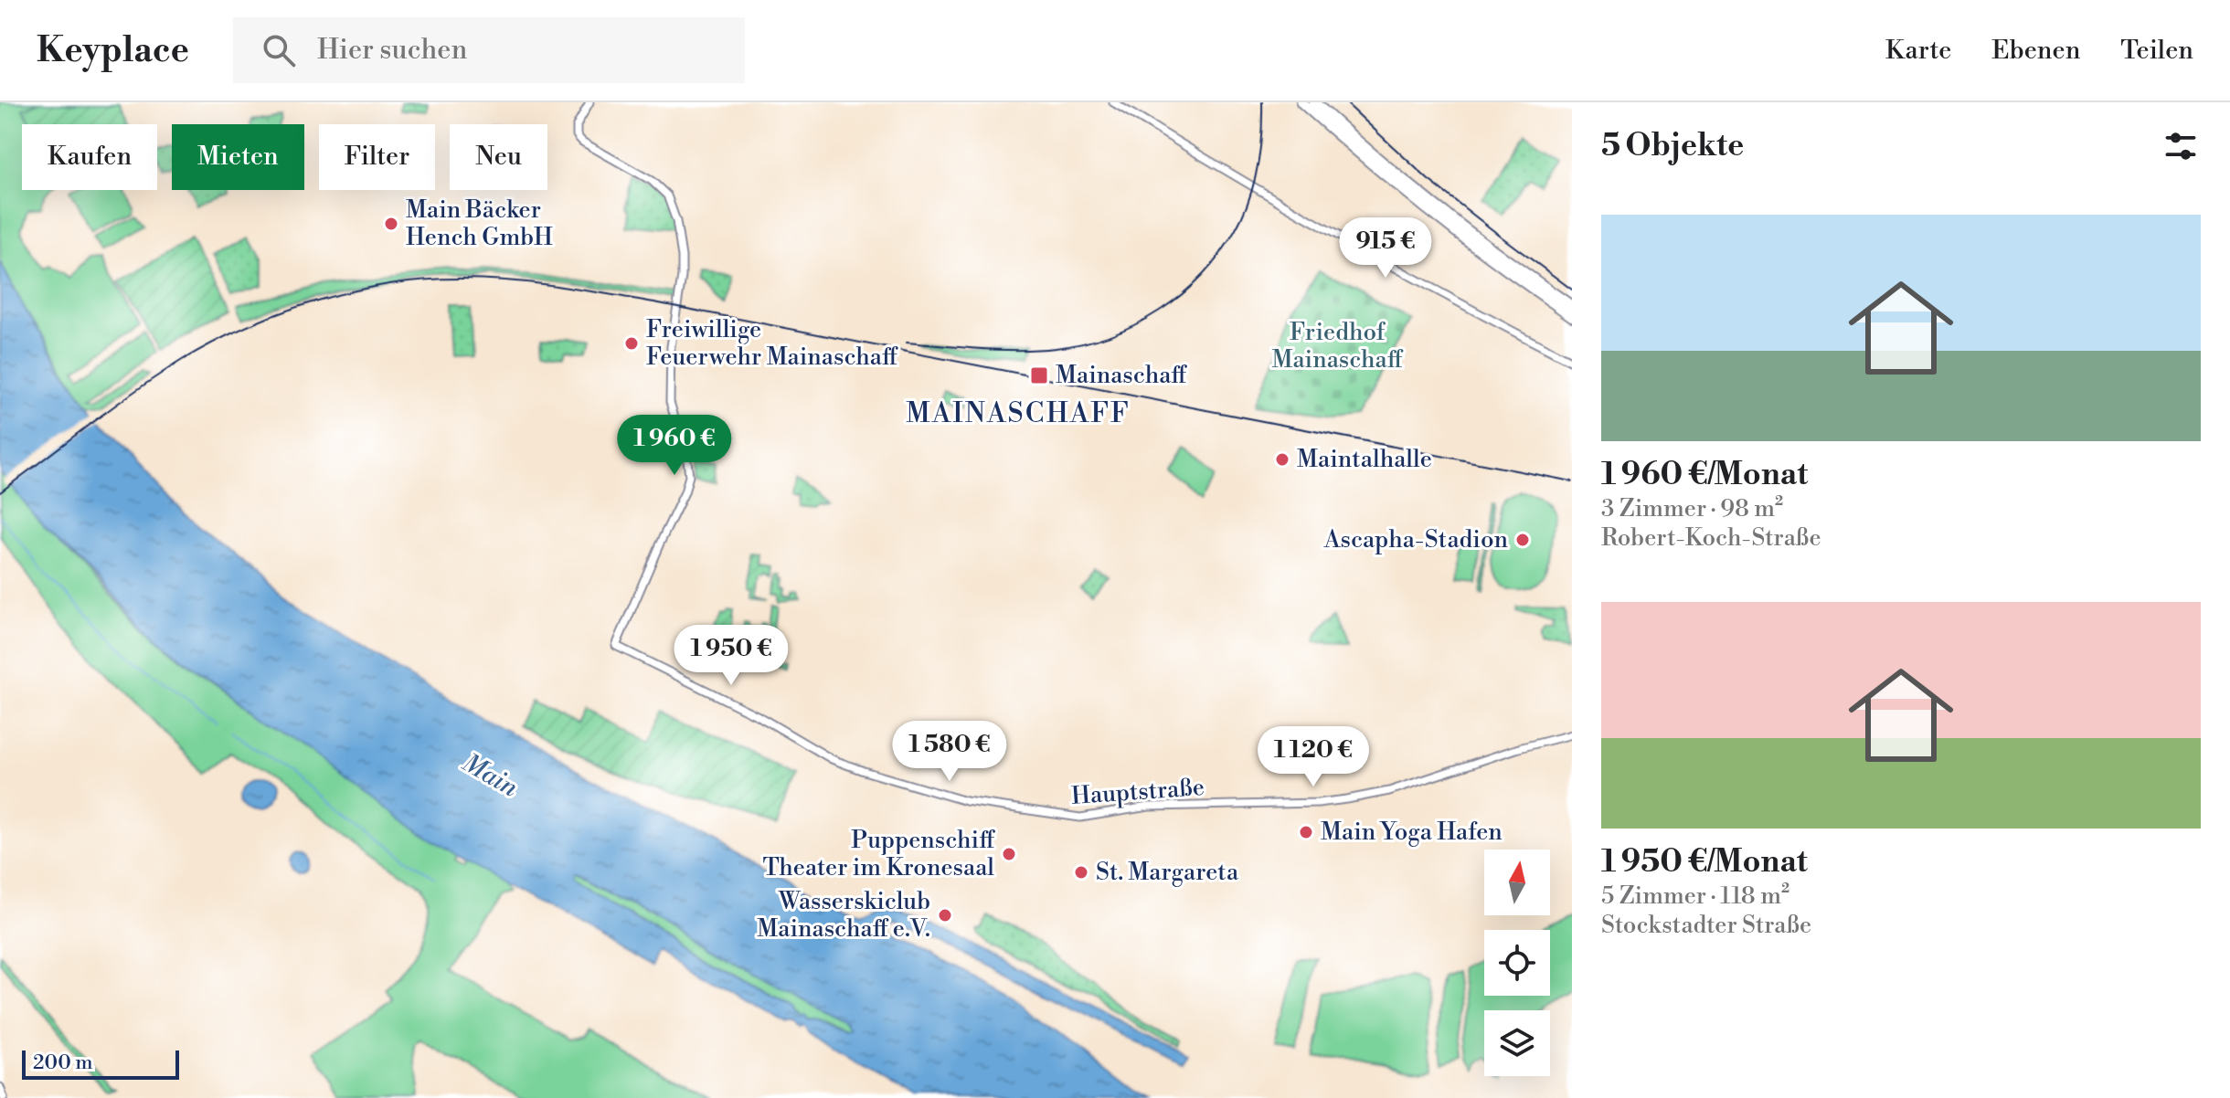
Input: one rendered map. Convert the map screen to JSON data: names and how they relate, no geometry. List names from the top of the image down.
{
  "streets": {
    "street": ["Hauptstraße"]
  },
  "districts": ["MAINASCHAFF"],
  "water": ["Main"],
  "parks": ["Friedhof Mainaschaff"],
  "places": {
    "other": [
      "Main Bäcker Hench GmbH",
      "Freiwillige Feuerwehr Mainaschaff",
      "Maintalhalle",
      "Ascapha-Stadion",
      "Main Yoga Hafen",
      "Puppenschiff Theater im Kronesaal",
      "St. Margareta",
      "Wasserskiclub Mainaschaff e.V."
    ],
    "transit": ["Mainaschaff"]
  },
  "scale_bar": "200 m",
  "north": "top",
  "page": {
    "header": "Keyplace",
    "search": "Hier suchen",
    "nav": ["Karte", "Ebenen", "Teilen"],
    "heading": "5 Objekte",
    "chip": [
      "Kaufen",
      "Mieten",
      "Filter",
      "Neu"
    ],
    "list": [
      {
        "name": "1 960 €/Monat",
        "note": "3 Zimmer · 98 m² · Robert-Koch-Straße"
      },
      {
        "name": "1 950 €/Monat",
        "note": "5 Zimmer · 118 m² · Stockstadter Straße"
      }
    ],
    "price": [
      "915 €",
      "1 960 €",
      "1 950 €",
      "1 580 €",
      "1 120 €"
    ],
    "scale": "200 m"
  }
}
